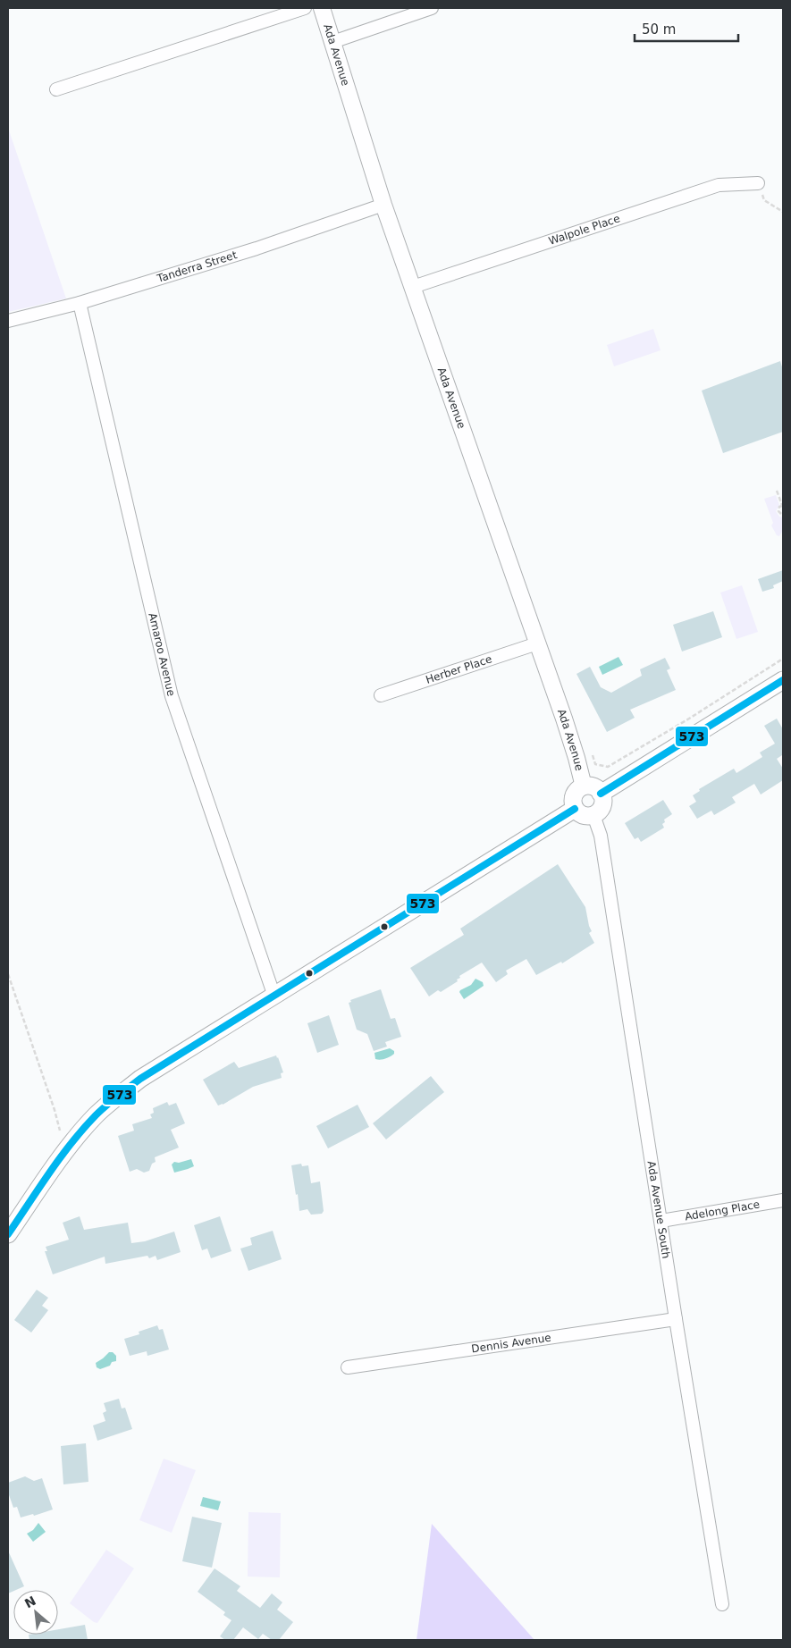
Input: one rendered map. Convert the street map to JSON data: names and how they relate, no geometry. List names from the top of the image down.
{
  "streets": {
    "street": [
      "Ada Avenue",
      "Walpole Place",
      "Tanderra Street",
      "Amaroo Avenue",
      "Herber Place",
      "Ada Avenue South",
      "Adelong Place",
      "Dennis Avenue"
    ]
  },
  "crossings": [
    ["Ada Avenue", "Walpole Place"],
    ["Ada Avenue", "Tanderra Street"],
    ["Ada Avenue", "Herber Place"],
    ["Ada Avenue", "Ada Avenue South"],
    ["Tanderra Street", "Amaroo Avenue"],
    ["Ada Avenue South", "Adelong Place"],
    ["Ada Avenue South", "Dennis Avenue"]
  ],
  "lines": ["transit line 573"],
  "scale_bar": "50 m",
  "north": "top left"
}
